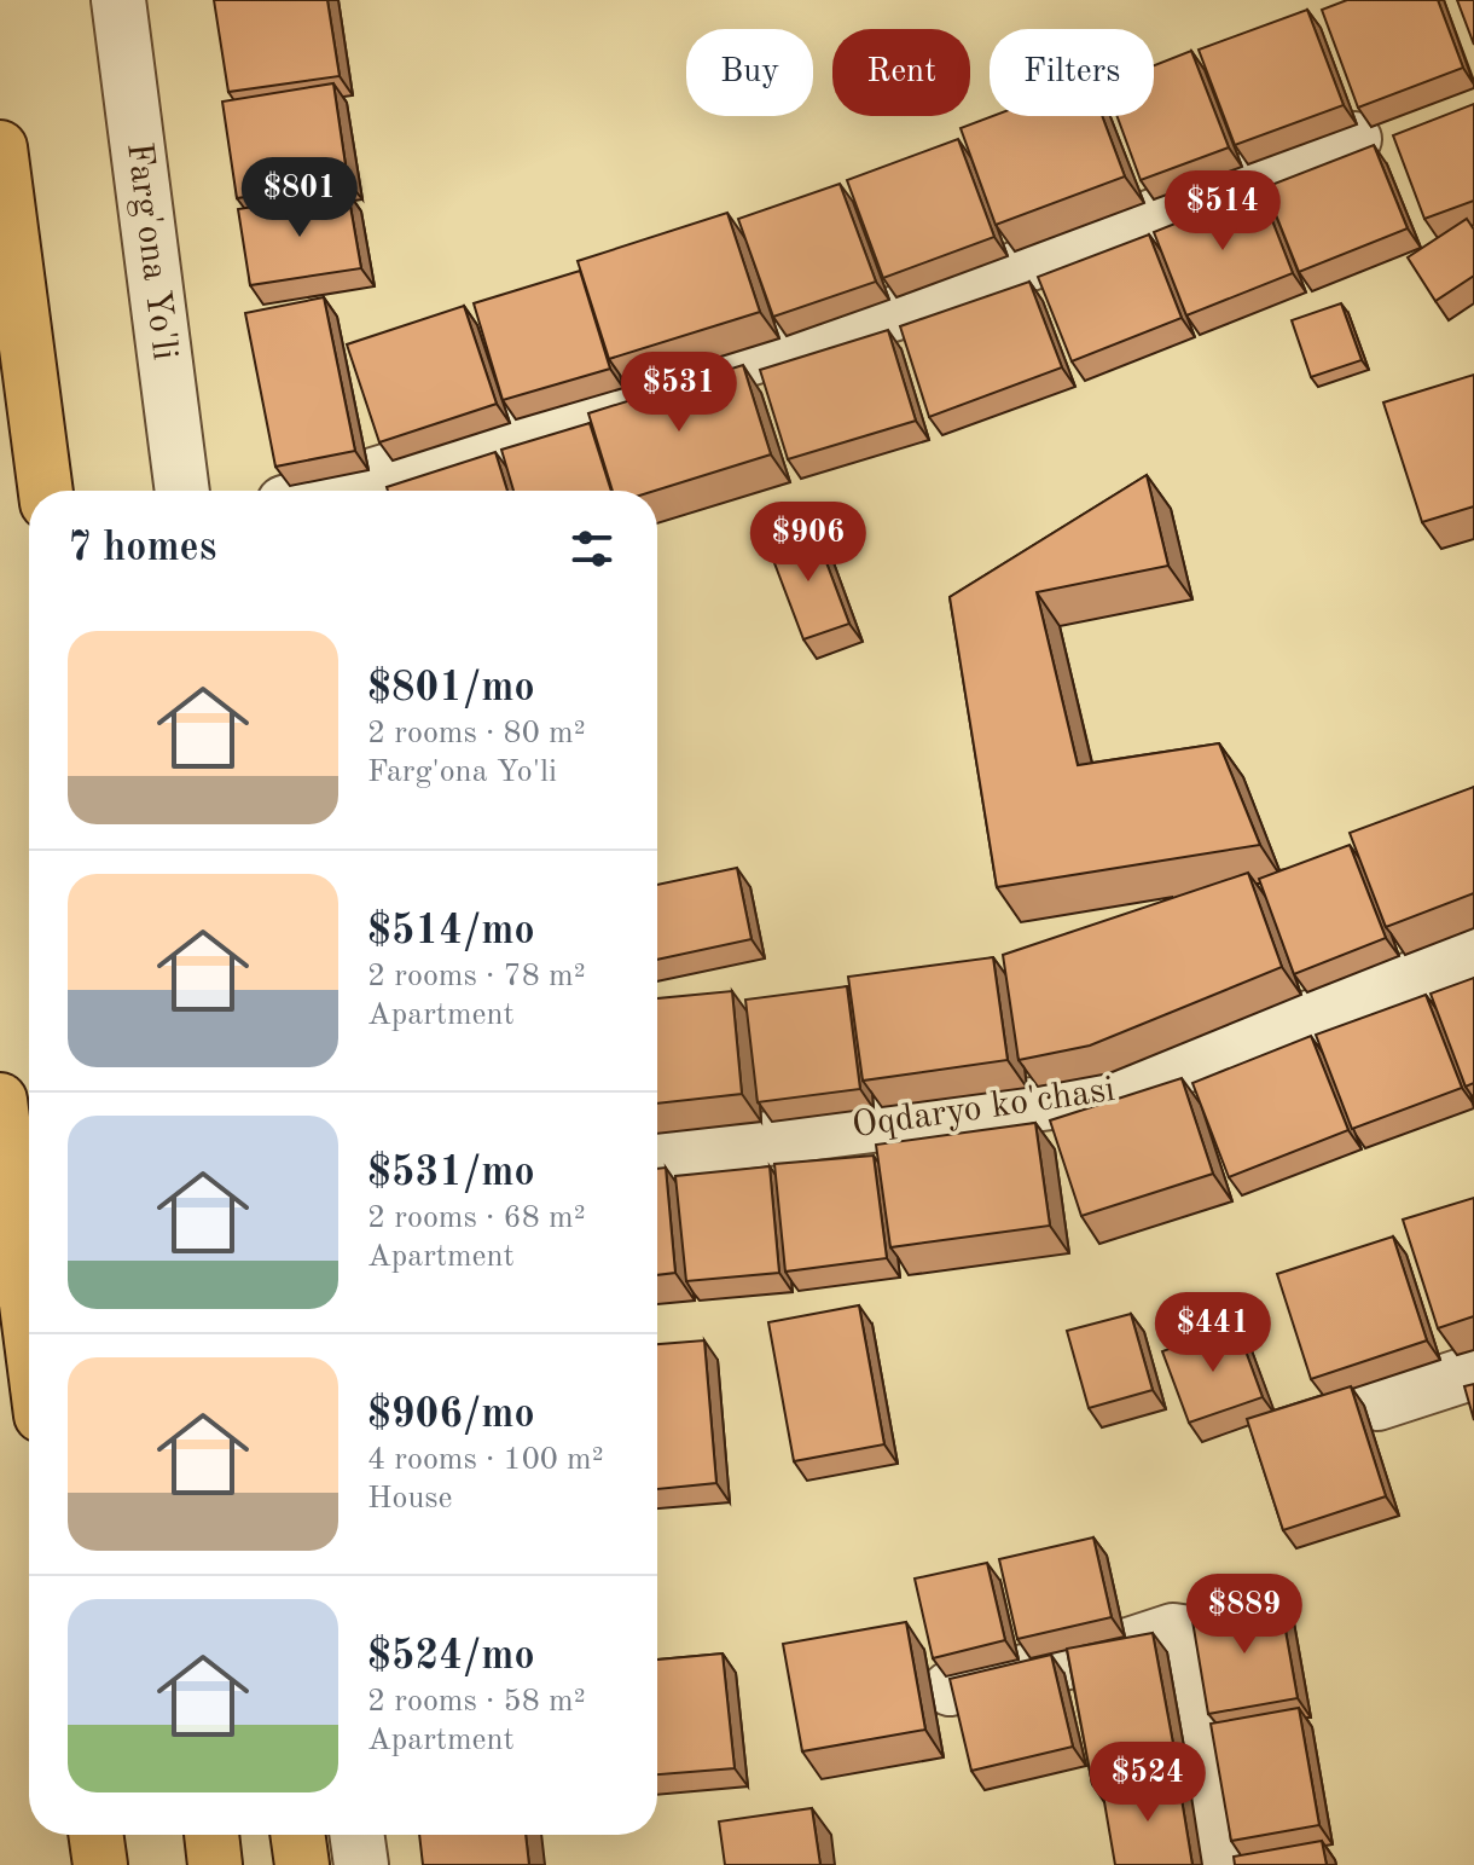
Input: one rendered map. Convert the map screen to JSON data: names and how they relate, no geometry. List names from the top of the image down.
{
  "streets": {
    "street": ["Farg'ona Yo'li", "Oqdaryo ko'chasi"]
  },
  "page": {
    "chip": ["Buy", "Rent", "Filters"],
    "price": [
      "$801",
      "$514",
      "$531",
      "$906",
      "$441",
      "$889",
      "$524"
    ],
    "heading": "7 homes",
    "list": [
      {
        "name": "$801/mo",
        "note": "2 rooms · 80 m² · Farg'ona Yo'li"
      },
      {
        "name": "$514/mo",
        "note": "2 rooms · 78 m² · Apartment"
      },
      {
        "name": "$531/mo",
        "note": "2 rooms · 68 m² · Apartment"
      },
      {
        "name": "$906/mo",
        "note": "4 rooms · 100 m² · House"
      },
      {
        "name": "$524/mo",
        "note": "2 rooms · 58 m² · Apartment"
      }
    ]
  }
}
